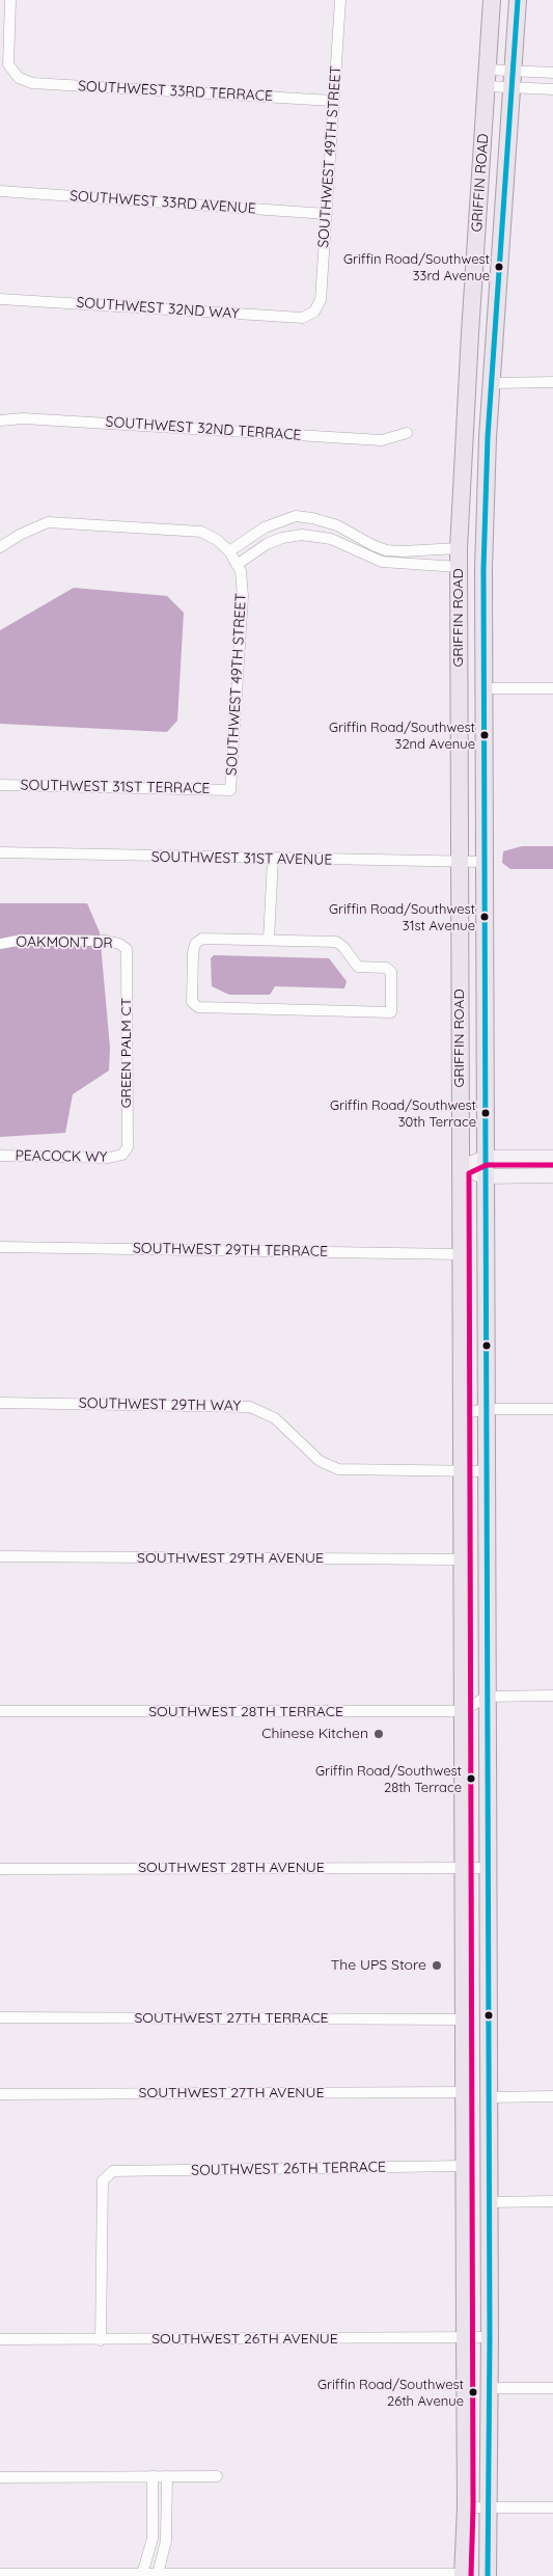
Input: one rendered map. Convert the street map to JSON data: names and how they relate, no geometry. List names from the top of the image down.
{
  "streets": {
    "main road": ["GRIFFIN ROAD"],
    "street": [
      "SOUTHWEST 33RD TERRACE",
      "SOUTHWEST 49TH STREET",
      "SOUTHWEST 33RD AVENUE",
      "SOUTHWEST 32ND WAY",
      "SOUTHWEST 32ND TERRACE",
      "SOUTHWEST 31ST TERRACE",
      "SOUTHWEST 31ST AVENUE",
      "OAKMONT DR",
      "GREEN PALM CT",
      "PEACOCK WY",
      "SOUTHWEST 29TH TERRACE",
      "SOUTHWEST 29TH WAY",
      "SOUTHWEST 29TH AVENUE",
      "SOUTHWEST 28TH TERRACE",
      "SOUTHWEST 28TH AVENUE",
      "SOUTHWEST 27TH TERRACE",
      "SOUTHWEST 27TH AVENUE",
      "SOUTHWEST 26TH TERRACE",
      "SOUTHWEST 26TH AVENUE"
    ]
  },
  "crossings": [
    ["SOUTHWEST 33RD TERRACE", "SOUTHWEST 49TH STREET"],
    ["SOUTHWEST 49TH STREET", "SOUTHWEST 33RD AVENUE"],
    ["SOUTHWEST 49TH STREET", "SOUTHWEST 32ND WAY"],
    ["SOUTHWEST 49TH STREET", "SOUTHWEST 31ST TERRACE"],
    ["GRIFFIN ROAD", "SOUTHWEST 31ST AVENUE"],
    ["GRIFFIN ROAD", "SOUTHWEST 29TH TERRACE"],
    ["GRIFFIN ROAD", "SOUTHWEST 29TH WAY"],
    ["GRIFFIN ROAD", "SOUTHWEST 29TH AVENUE"],
    ["GRIFFIN ROAD", "SOUTHWEST 28TH TERRACE"],
    ["GRIFFIN ROAD", "SOUTHWEST 28TH AVENUE"],
    ["GRIFFIN ROAD", "SOUTHWEST 27TH TERRACE"],
    ["GRIFFIN ROAD", "SOUTHWEST 27TH AVENUE"],
    ["GRIFFIN ROAD", "SOUTHWEST 26TH TERRACE"],
    ["GRIFFIN ROAD", "SOUTHWEST 26TH AVENUE"],
    ["OAKMONT DR", "GREEN PALM CT"],
    ["GREEN PALM CT", "PEACOCK WY"],
    ["SOUTHWEST 26TH TERRACE", "SOUTHWEST 26TH AVENUE"]
  ],
  "places": [
    "Griffin Road/Southwest 33rd Avenue",
    "Griffin Road/Southwest 32nd Avenue",
    "Griffin Road/Southwest 31st Avenue",
    "Griffin Road/Southwest 30th Terrace",
    "Chinese Kitchen",
    "Griffin Road/Southwest 28th Terrace",
    "The UPS Store",
    "Griffin Road/Southwest 26th Avenue"
  ]
}
